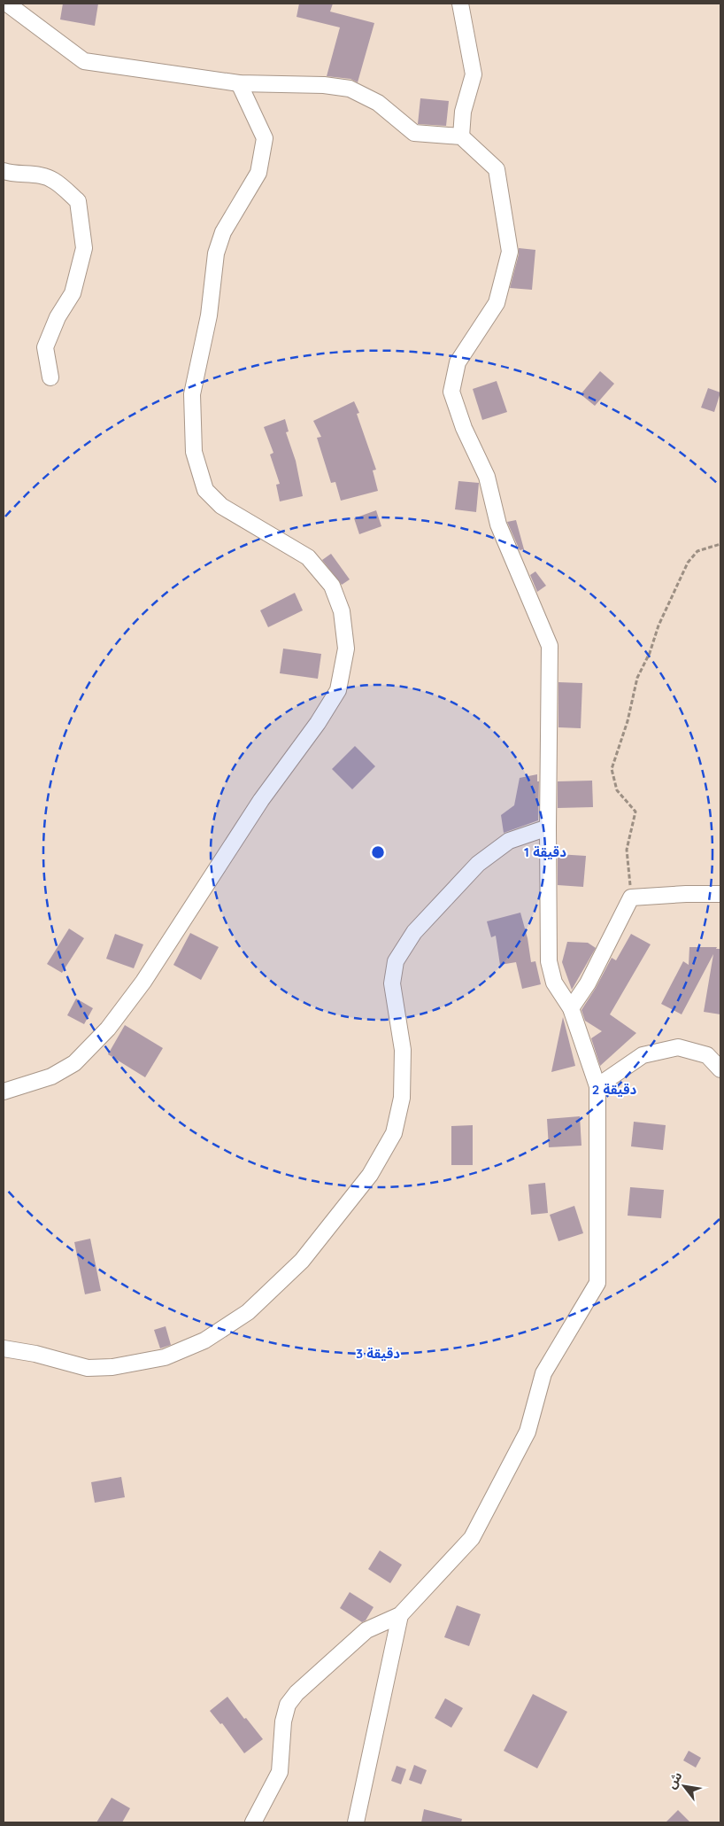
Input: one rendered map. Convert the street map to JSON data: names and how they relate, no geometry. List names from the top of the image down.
{
  "north": "top left",
  "rings": ["1 دقيقة", "2 دقيقة", "3 دقيقة"]
}
